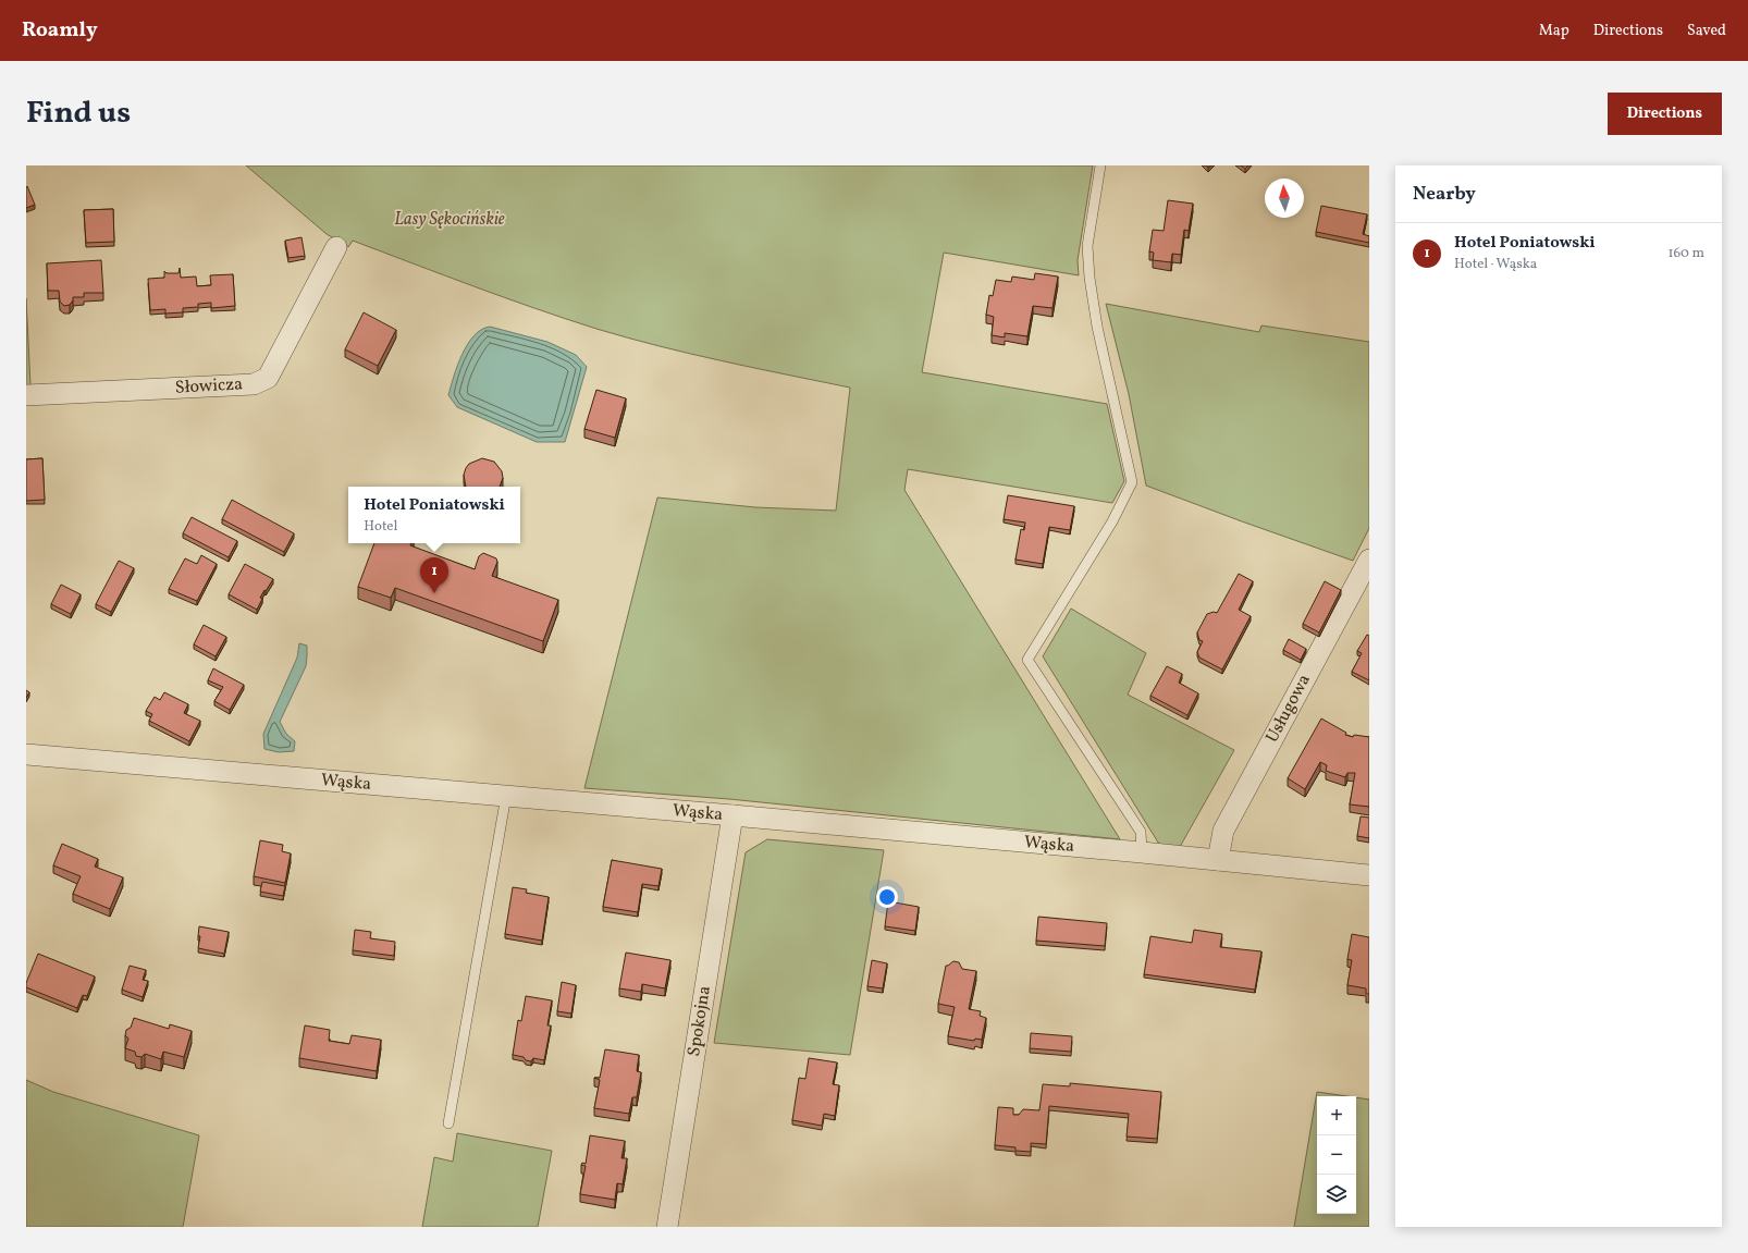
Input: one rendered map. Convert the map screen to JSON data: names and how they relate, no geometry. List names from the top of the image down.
{
  "streets": {
    "street": [
      "Słowicza",
      "Usługowa",
      "Wąska",
      "Spokojna"
    ]
  },
  "crossings": [
    ["Usługowa", "Wąska"],
    ["Wąska", "Spokojna"]
  ],
  "parks": ["Lasy Sękocińskie"],
  "north": "top",
  "page": {
    "header": "Roamly",
    "nav": ["Map", "Directions", "Saved"],
    "title": "Find us",
    "buttons": "Directions",
    "heading": "Nearby",
    "list": [
      {
        "mark": "1",
        "name": "Hotel Poniatowski",
        "note": "Hotel · Wąska",
        "value": "160 m"
      }
    ],
    "popup": ["Hotel Poniatowski", "Hotel"],
    "pins": "1",
    "map_buttons": ["+", "−"]
  }
}
